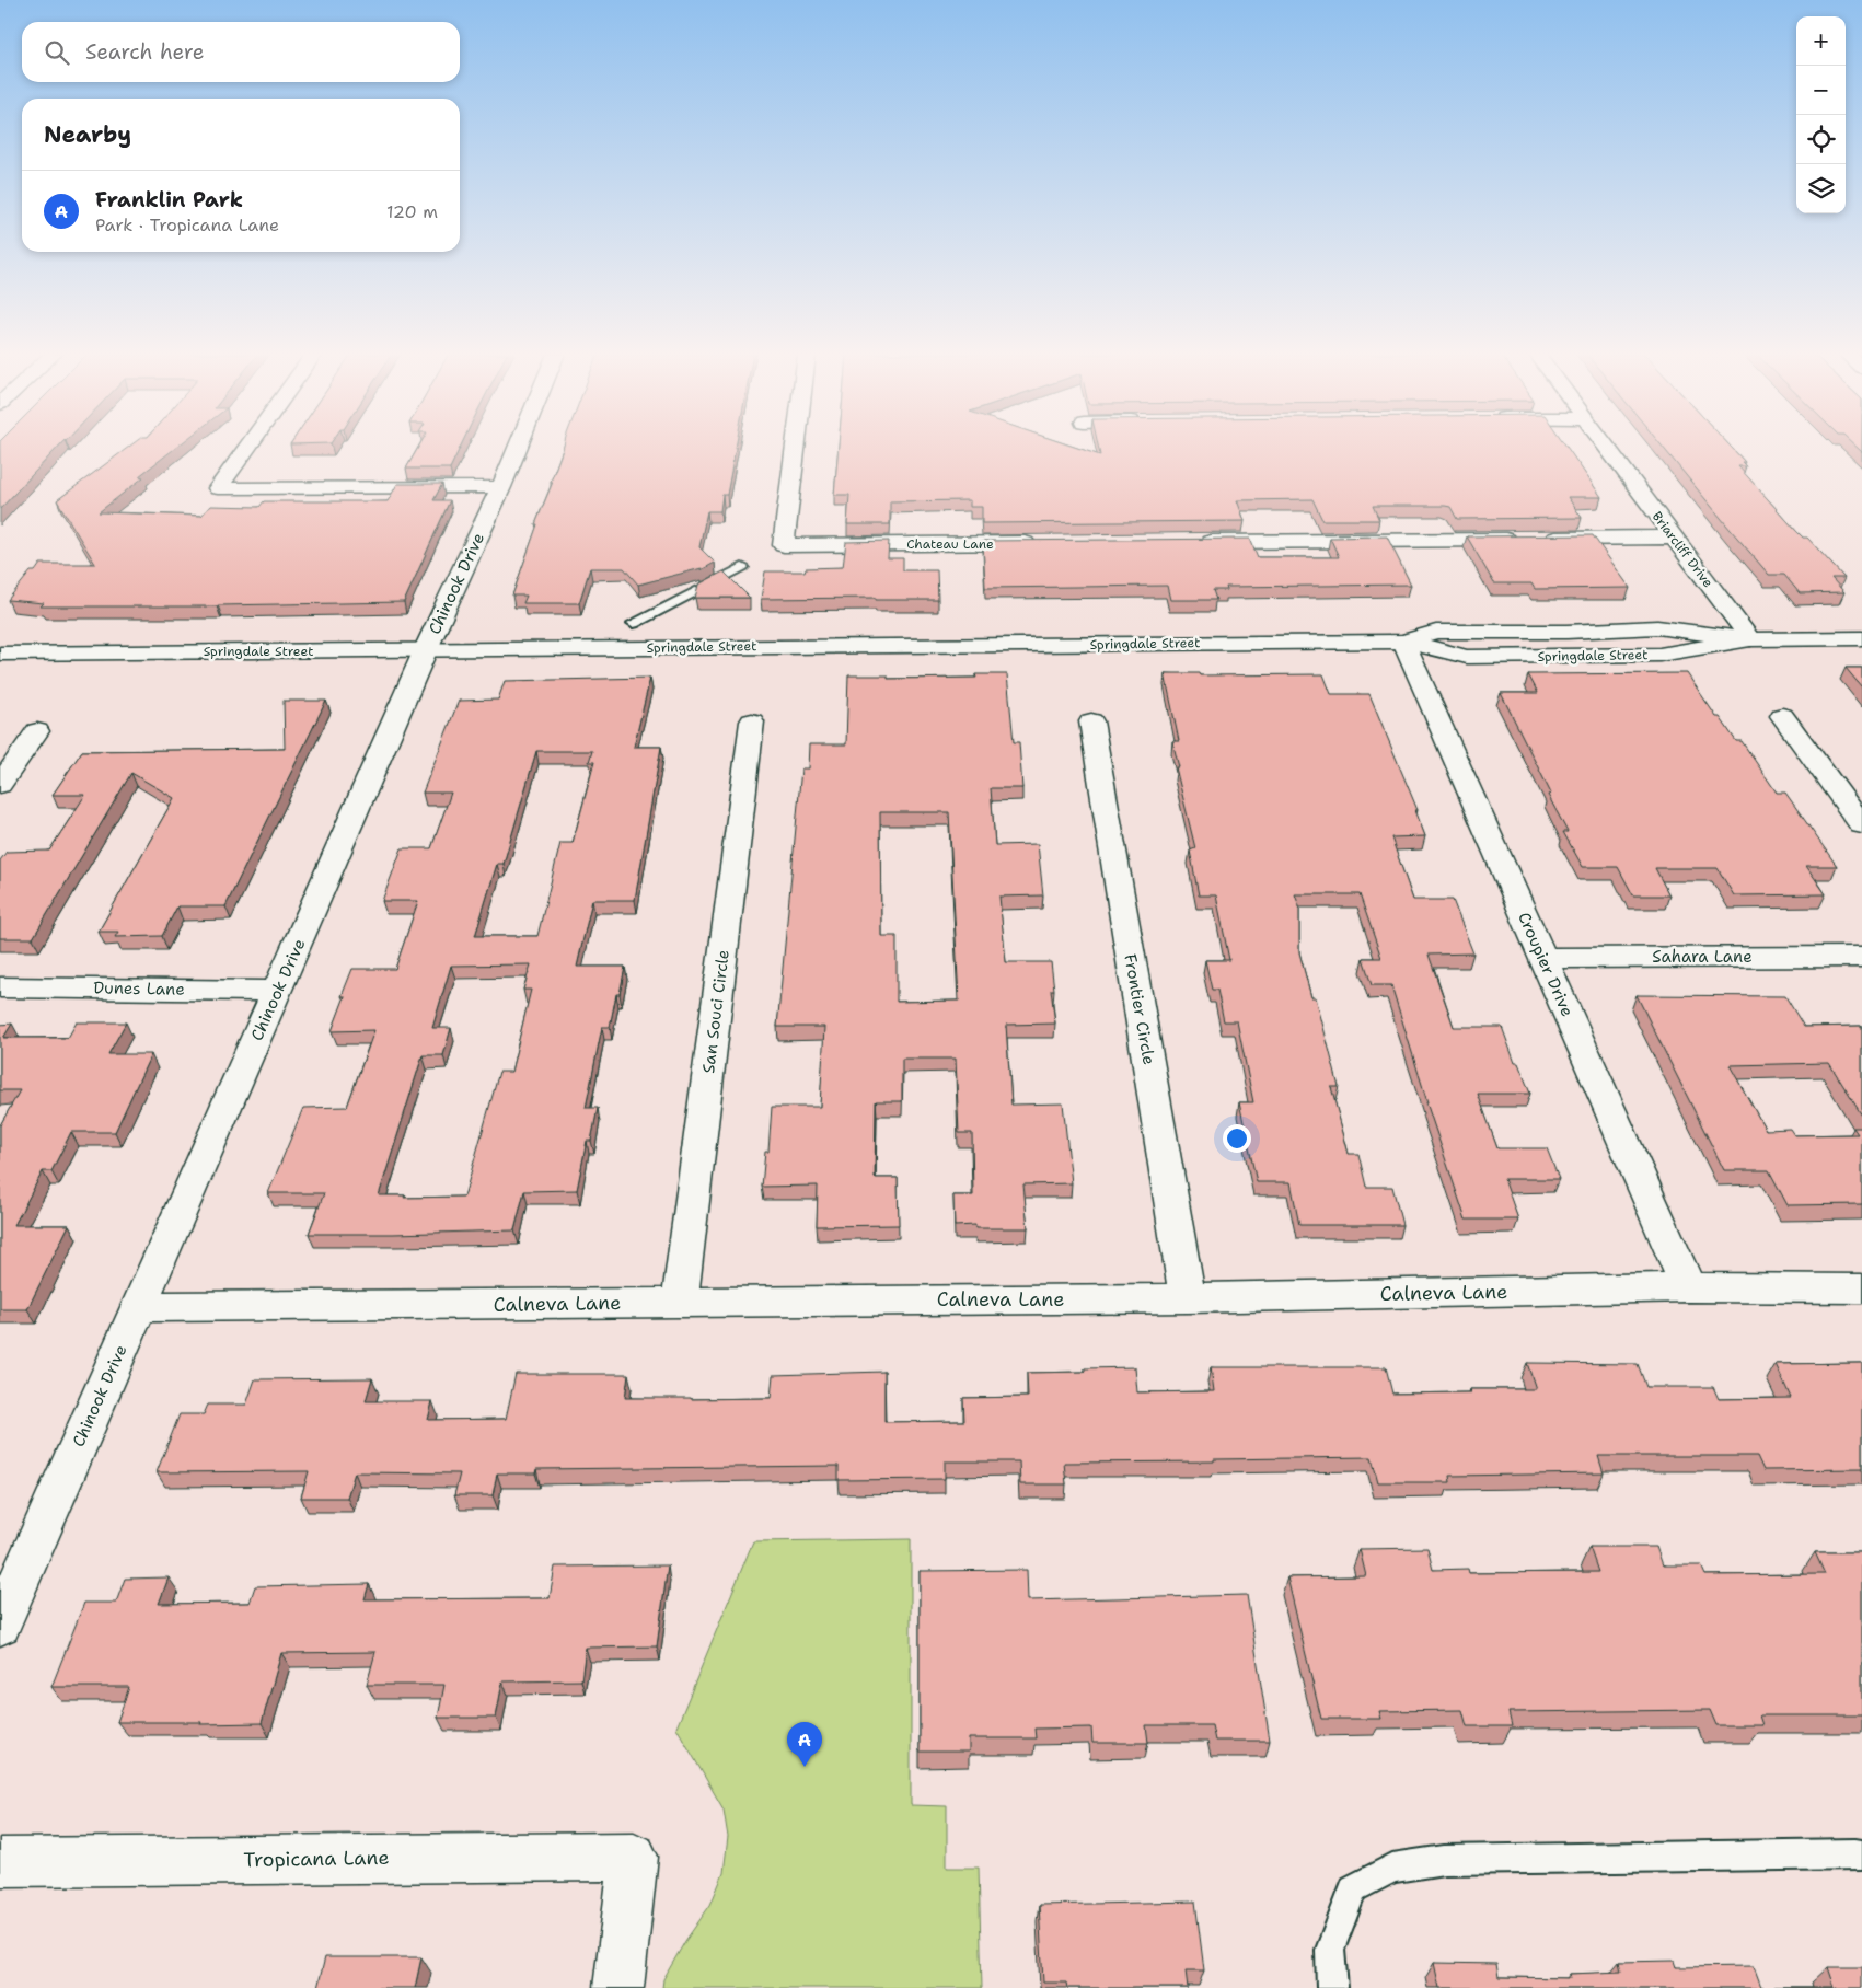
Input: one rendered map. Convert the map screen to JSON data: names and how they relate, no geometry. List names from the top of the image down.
{
  "streets": {
    "street": [
      "Chateau Lane",
      "Briarcliff Drive",
      "Chinook Drive",
      "Springdale Street",
      "Sahara Lane",
      "Croupier Drive",
      "Dunes Lane",
      "Frontier Circle",
      "San Souci Circle",
      "Calneva Lane",
      "Tropicana Lane"
    ]
  },
  "crossings": [
    ["Briarcliff Drive", "Springdale Street"],
    ["Chinook Drive", "Springdale Street"],
    ["Chinook Drive", "Dunes Lane"],
    ["Chinook Drive", "Calneva Lane"],
    ["Springdale Street", "Croupier Drive"],
    ["Sahara Lane", "Croupier Drive"],
    ["Croupier Drive", "Calneva Lane"],
    ["Frontier Circle", "Calneva Lane"],
    ["San Souci Circle", "Calneva Lane"]
  ],
  "page": {
    "map_buttons": ["+", "−"],
    "search": "Search here",
    "heading": "Nearby",
    "list": [
      {
        "mark": "A",
        "name": "Franklin Park",
        "note": "Park · Tropicana Lane",
        "value": "120 m"
      }
    ],
    "pins": "A"
  }
}
